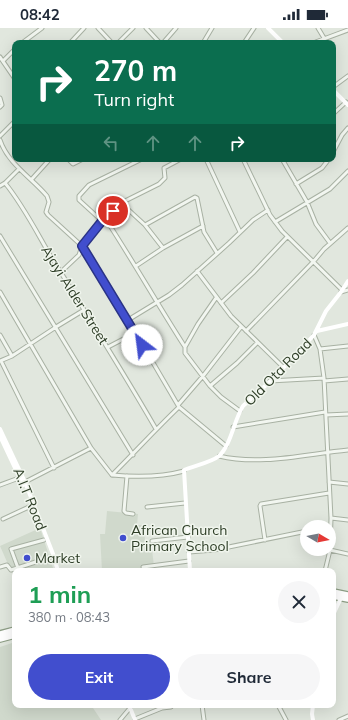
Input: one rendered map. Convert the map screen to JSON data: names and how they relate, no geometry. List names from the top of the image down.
{
  "streets": {
    "street": ["Ajayi Alder Street", "Old Ota Road", "A.I.T Road"]
  },
  "places": ["African Church Primary School", "Market"],
  "north": "right",
  "page": {
    "status": "08:42",
    "turn": ["270 m", "Turn right"],
    "heading": ["1 min", "380 m · 08:43"],
    "buttons": ["Exit", "Share"]
  }
}
